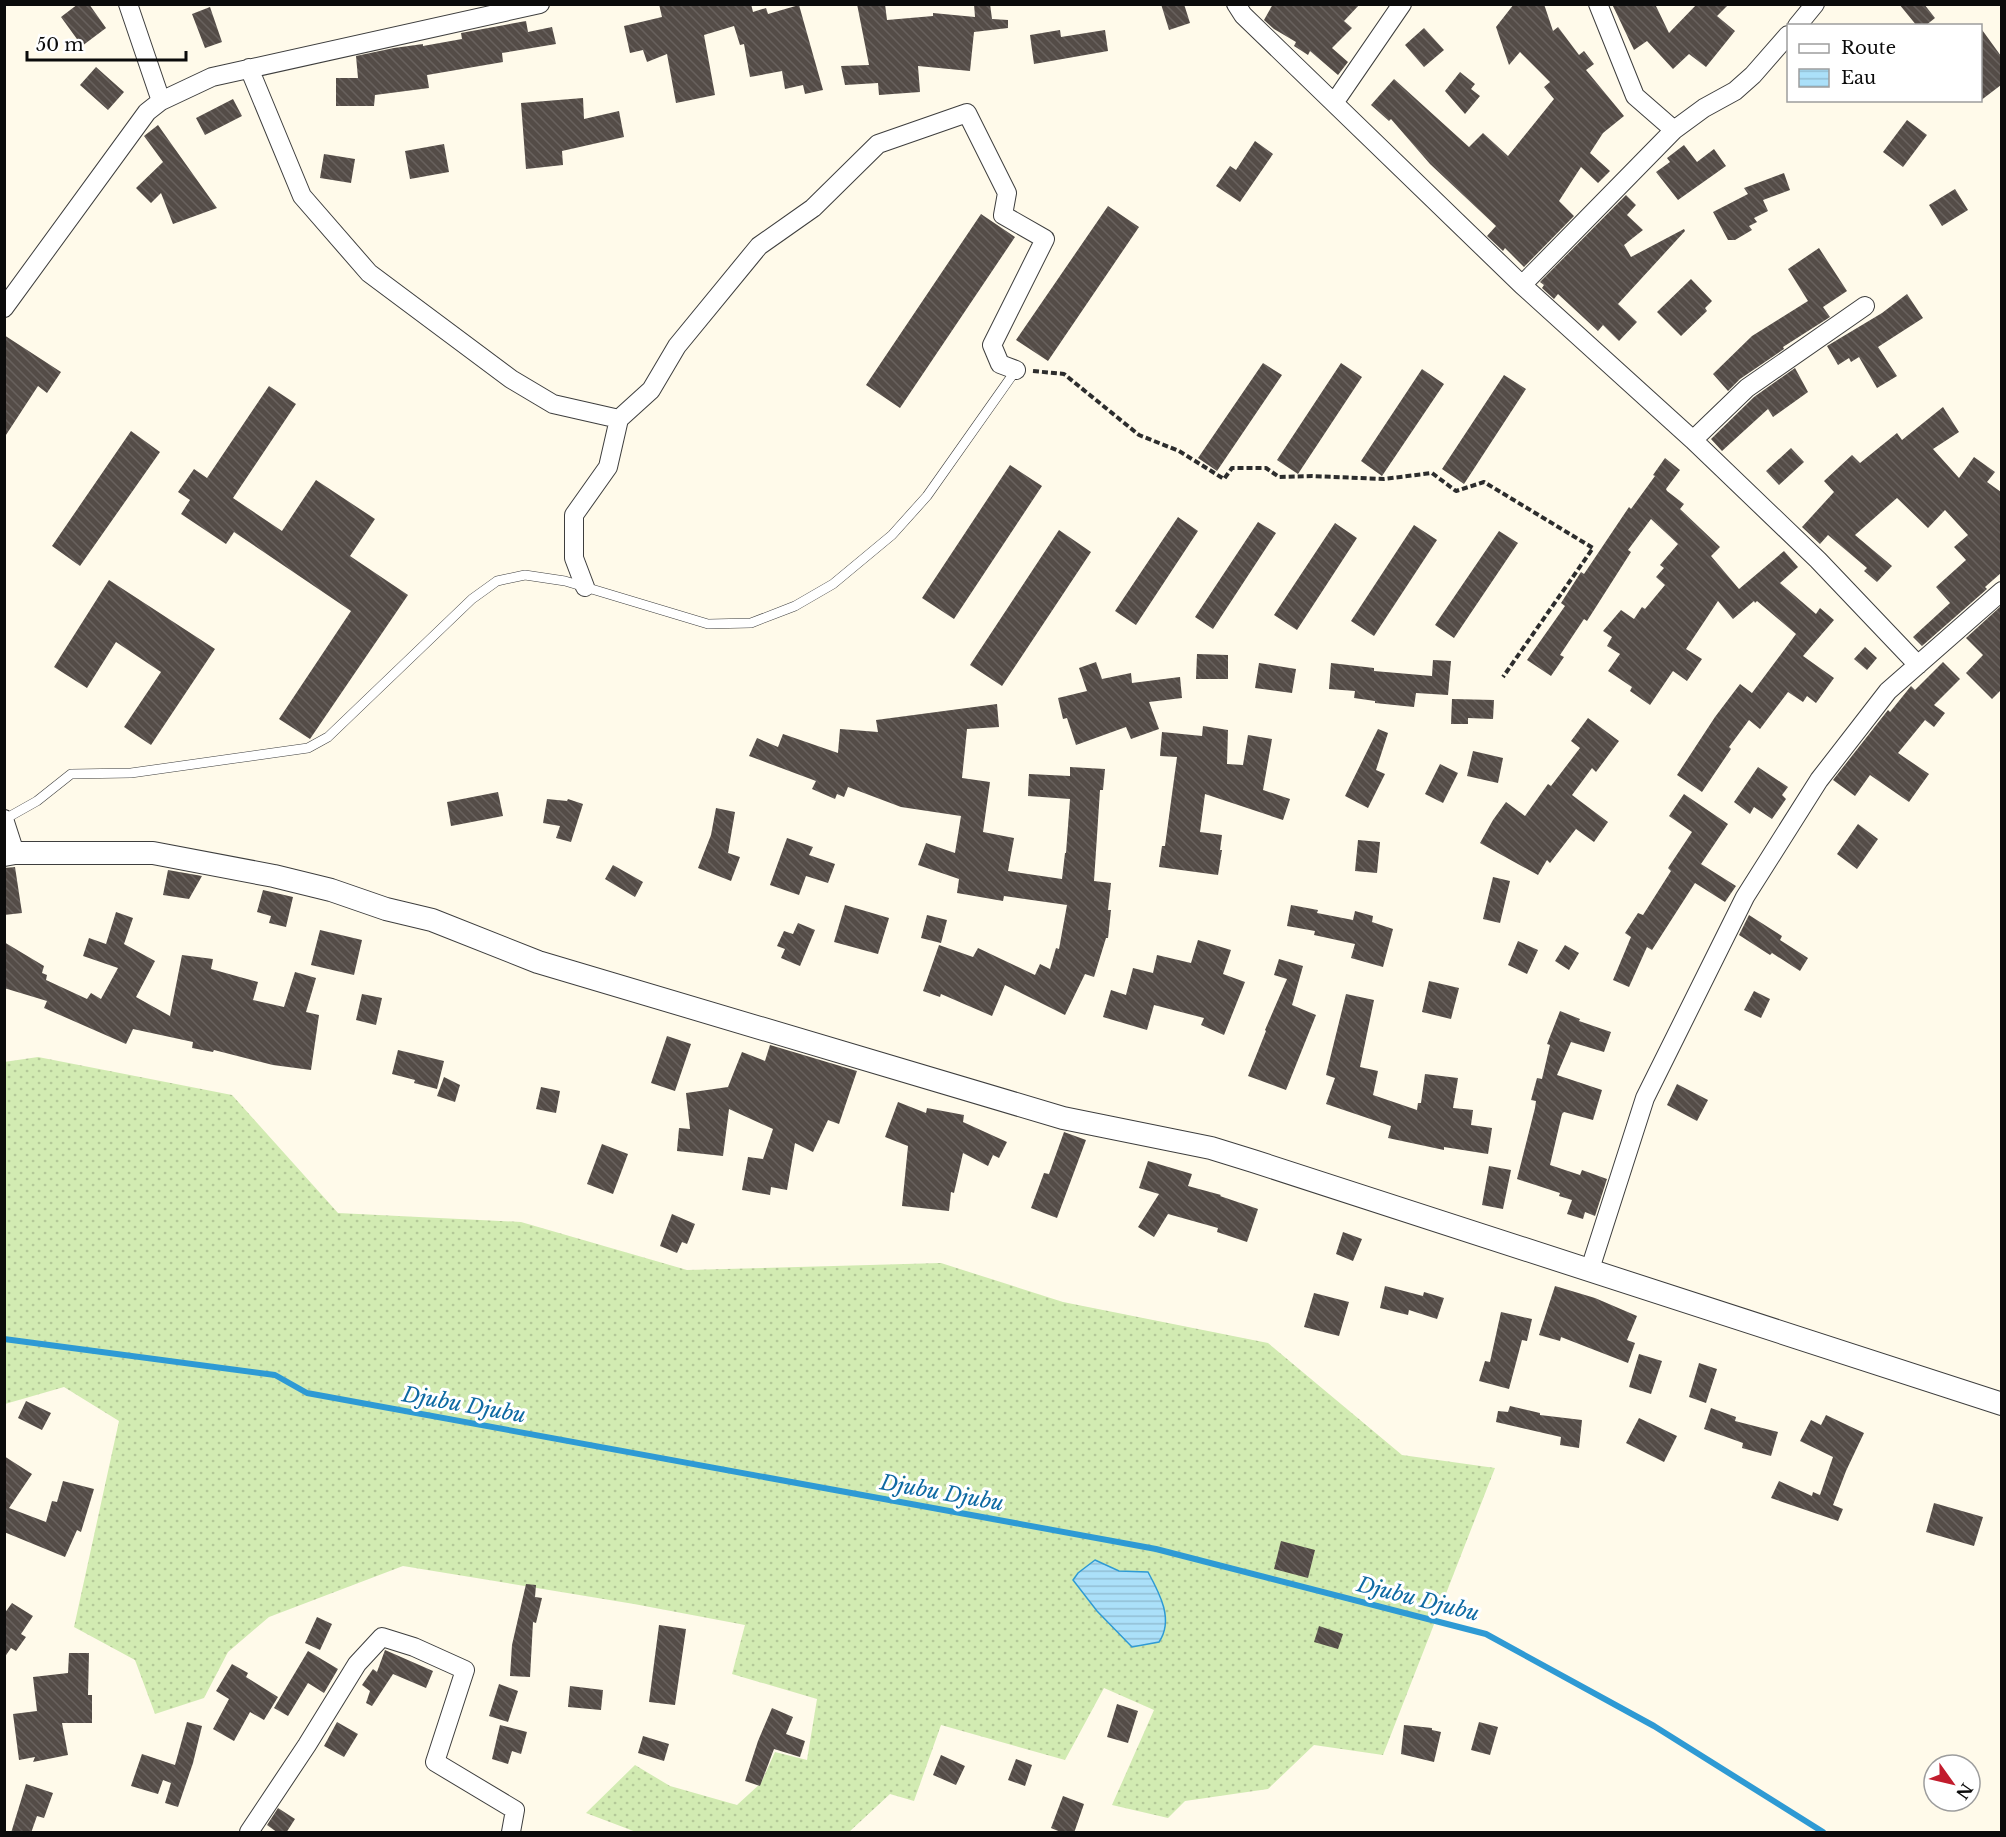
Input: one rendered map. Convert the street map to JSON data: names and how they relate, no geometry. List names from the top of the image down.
{
  "water": ["Djubu Djubu"],
  "legend": ["Route", "Eau"],
  "scale_bar": "50 m",
  "north": "bottom right"
}
